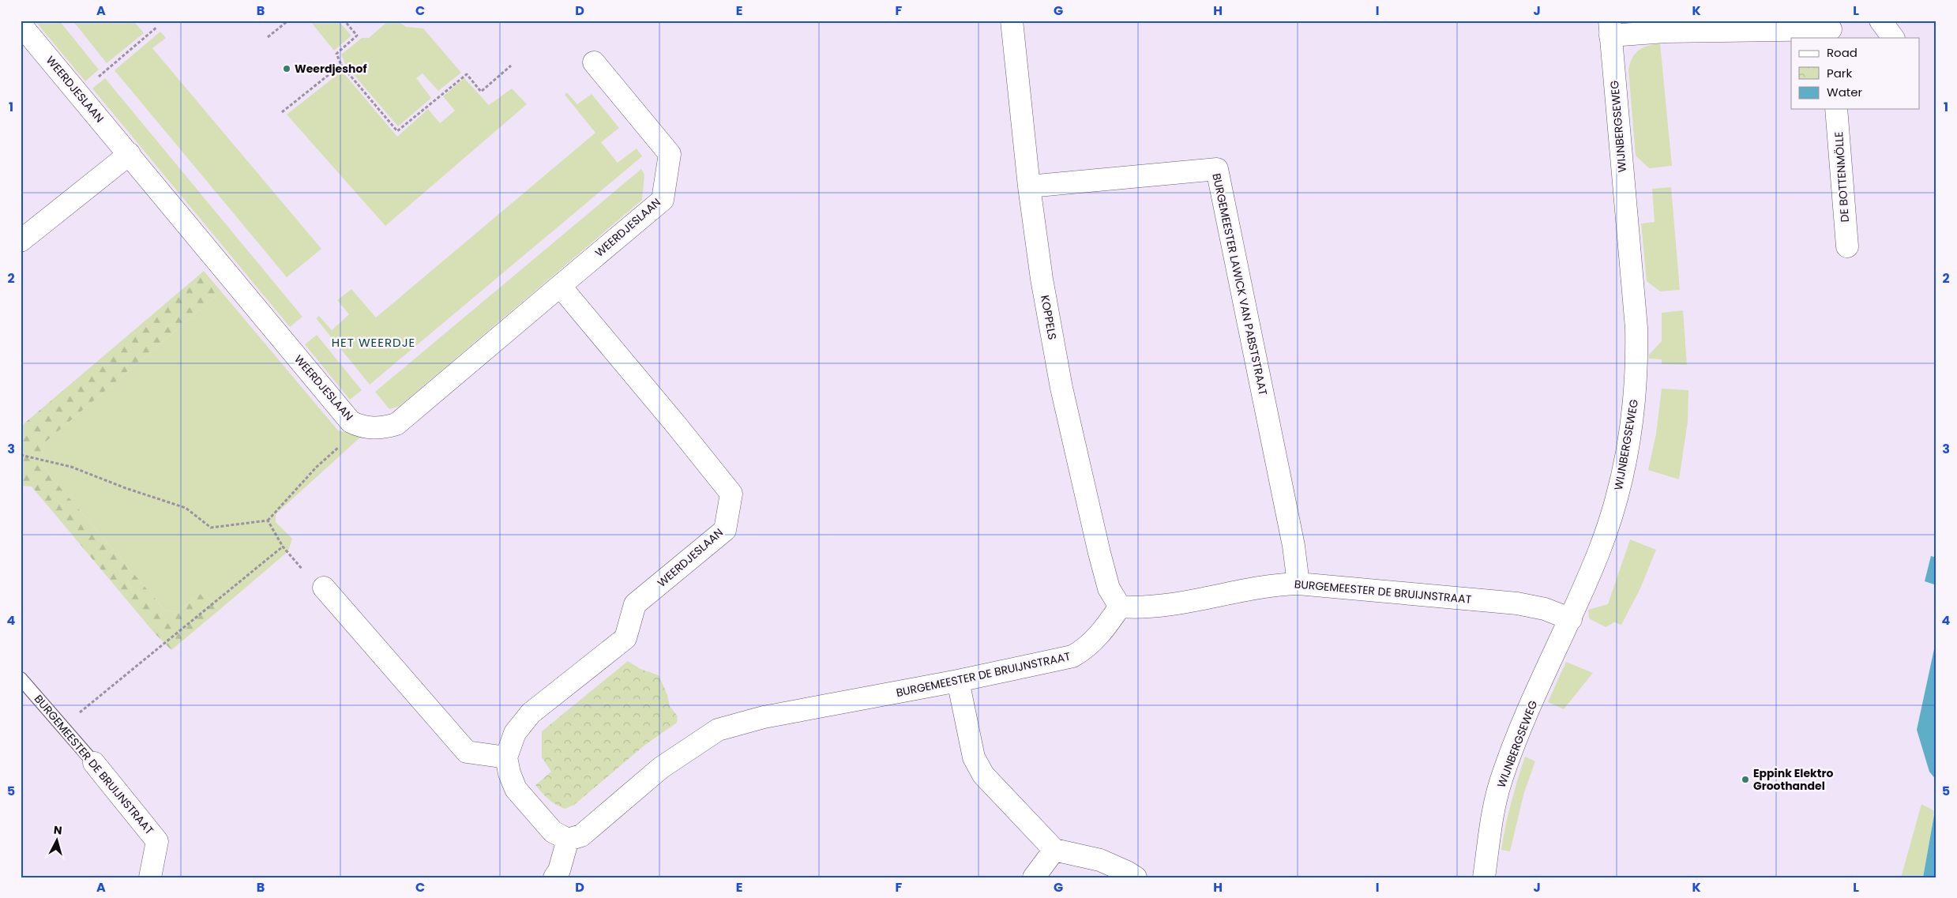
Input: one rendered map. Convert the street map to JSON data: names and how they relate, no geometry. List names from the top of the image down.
{
  "streets": {
    "street": [
      "WEERDJESLAAN",
      "WIJNBERGSEWEG",
      "DE BOTTENMÖLLE",
      "BURGEMEESTER LAWICK VAN PABSTSTRAAT",
      "KOPPELS",
      "BURGEMEESTER DE BRUIJNSTRAAT"
    ]
  },
  "crossings": [
    ["WIJNBERGSEWEG", "BURGEMEESTER DE BRUIJNSTRAAT"],
    ["BURGEMEESTER LAWICK VAN PABSTSTRAAT", "KOPPELS"],
    ["BURGEMEESTER LAWICK VAN PABSTSTRAAT", "BURGEMEESTER DE BRUIJNSTRAAT"],
    ["KOPPELS", "BURGEMEESTER DE BRUIJNSTRAAT"]
  ],
  "districts": ["HET WEERDJE"],
  "places": ["Weerdjeshof", "Eppink Elektro Groothandel"],
  "legend": ["Road", "Park", "Water"],
  "north": "top",
  "grid": {
    "columns": [
      "A",
      "B",
      "C",
      "D",
      "E",
      "F",
      "G",
      "H",
      "I",
      "J",
      "K",
      "L"
    ],
    "rows": [
      "1",
      "2",
      "3",
      "4",
      "5"
    ]
  }
}
